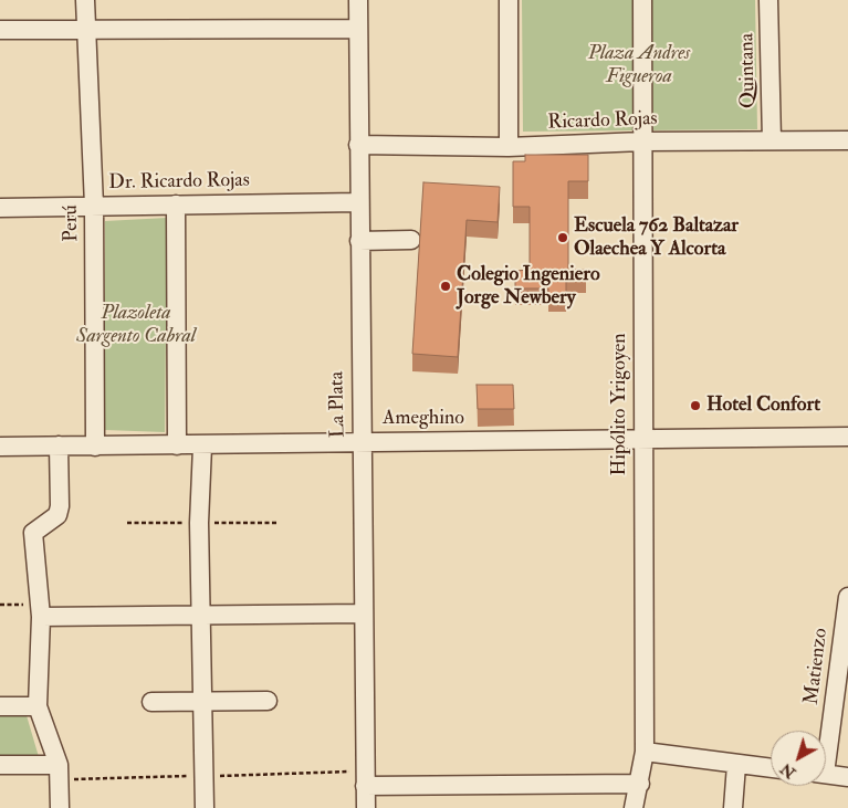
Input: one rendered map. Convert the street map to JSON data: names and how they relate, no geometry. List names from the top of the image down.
{
  "streets": {
    "street": [
      "Quintana",
      "Ricardo Rojas",
      "Dr. Ricardo Rojas",
      "Perú",
      "La Plata",
      "Hipólito Yrigoyen",
      "Ameghino",
      "Matienzo"
    ]
  },
  "crossings": [
    ["Quintana", "Ricardo Rojas"],
    ["Ricardo Rojas", "La Plata"],
    ["Ricardo Rojas", "Hipólito Yrigoyen"],
    ["Dr. Ricardo Rojas", "Perú"],
    ["Dr. Ricardo Rojas", "La Plata"],
    ["Perú", "Ameghino"],
    ["La Plata", "Ameghino"],
    ["Hipólito Yrigoyen", "Ameghino"]
  ],
  "parks": ["Plaza Andres Figueroa", "Plazoleta Sargento Cabral"],
  "places": ["Escuela 762 Baltazar Olaechea Y Alcorta", "Colegio Ingeniero Jorge Newbery", "Hotel Confort"],
  "north": "bottom left"
}
